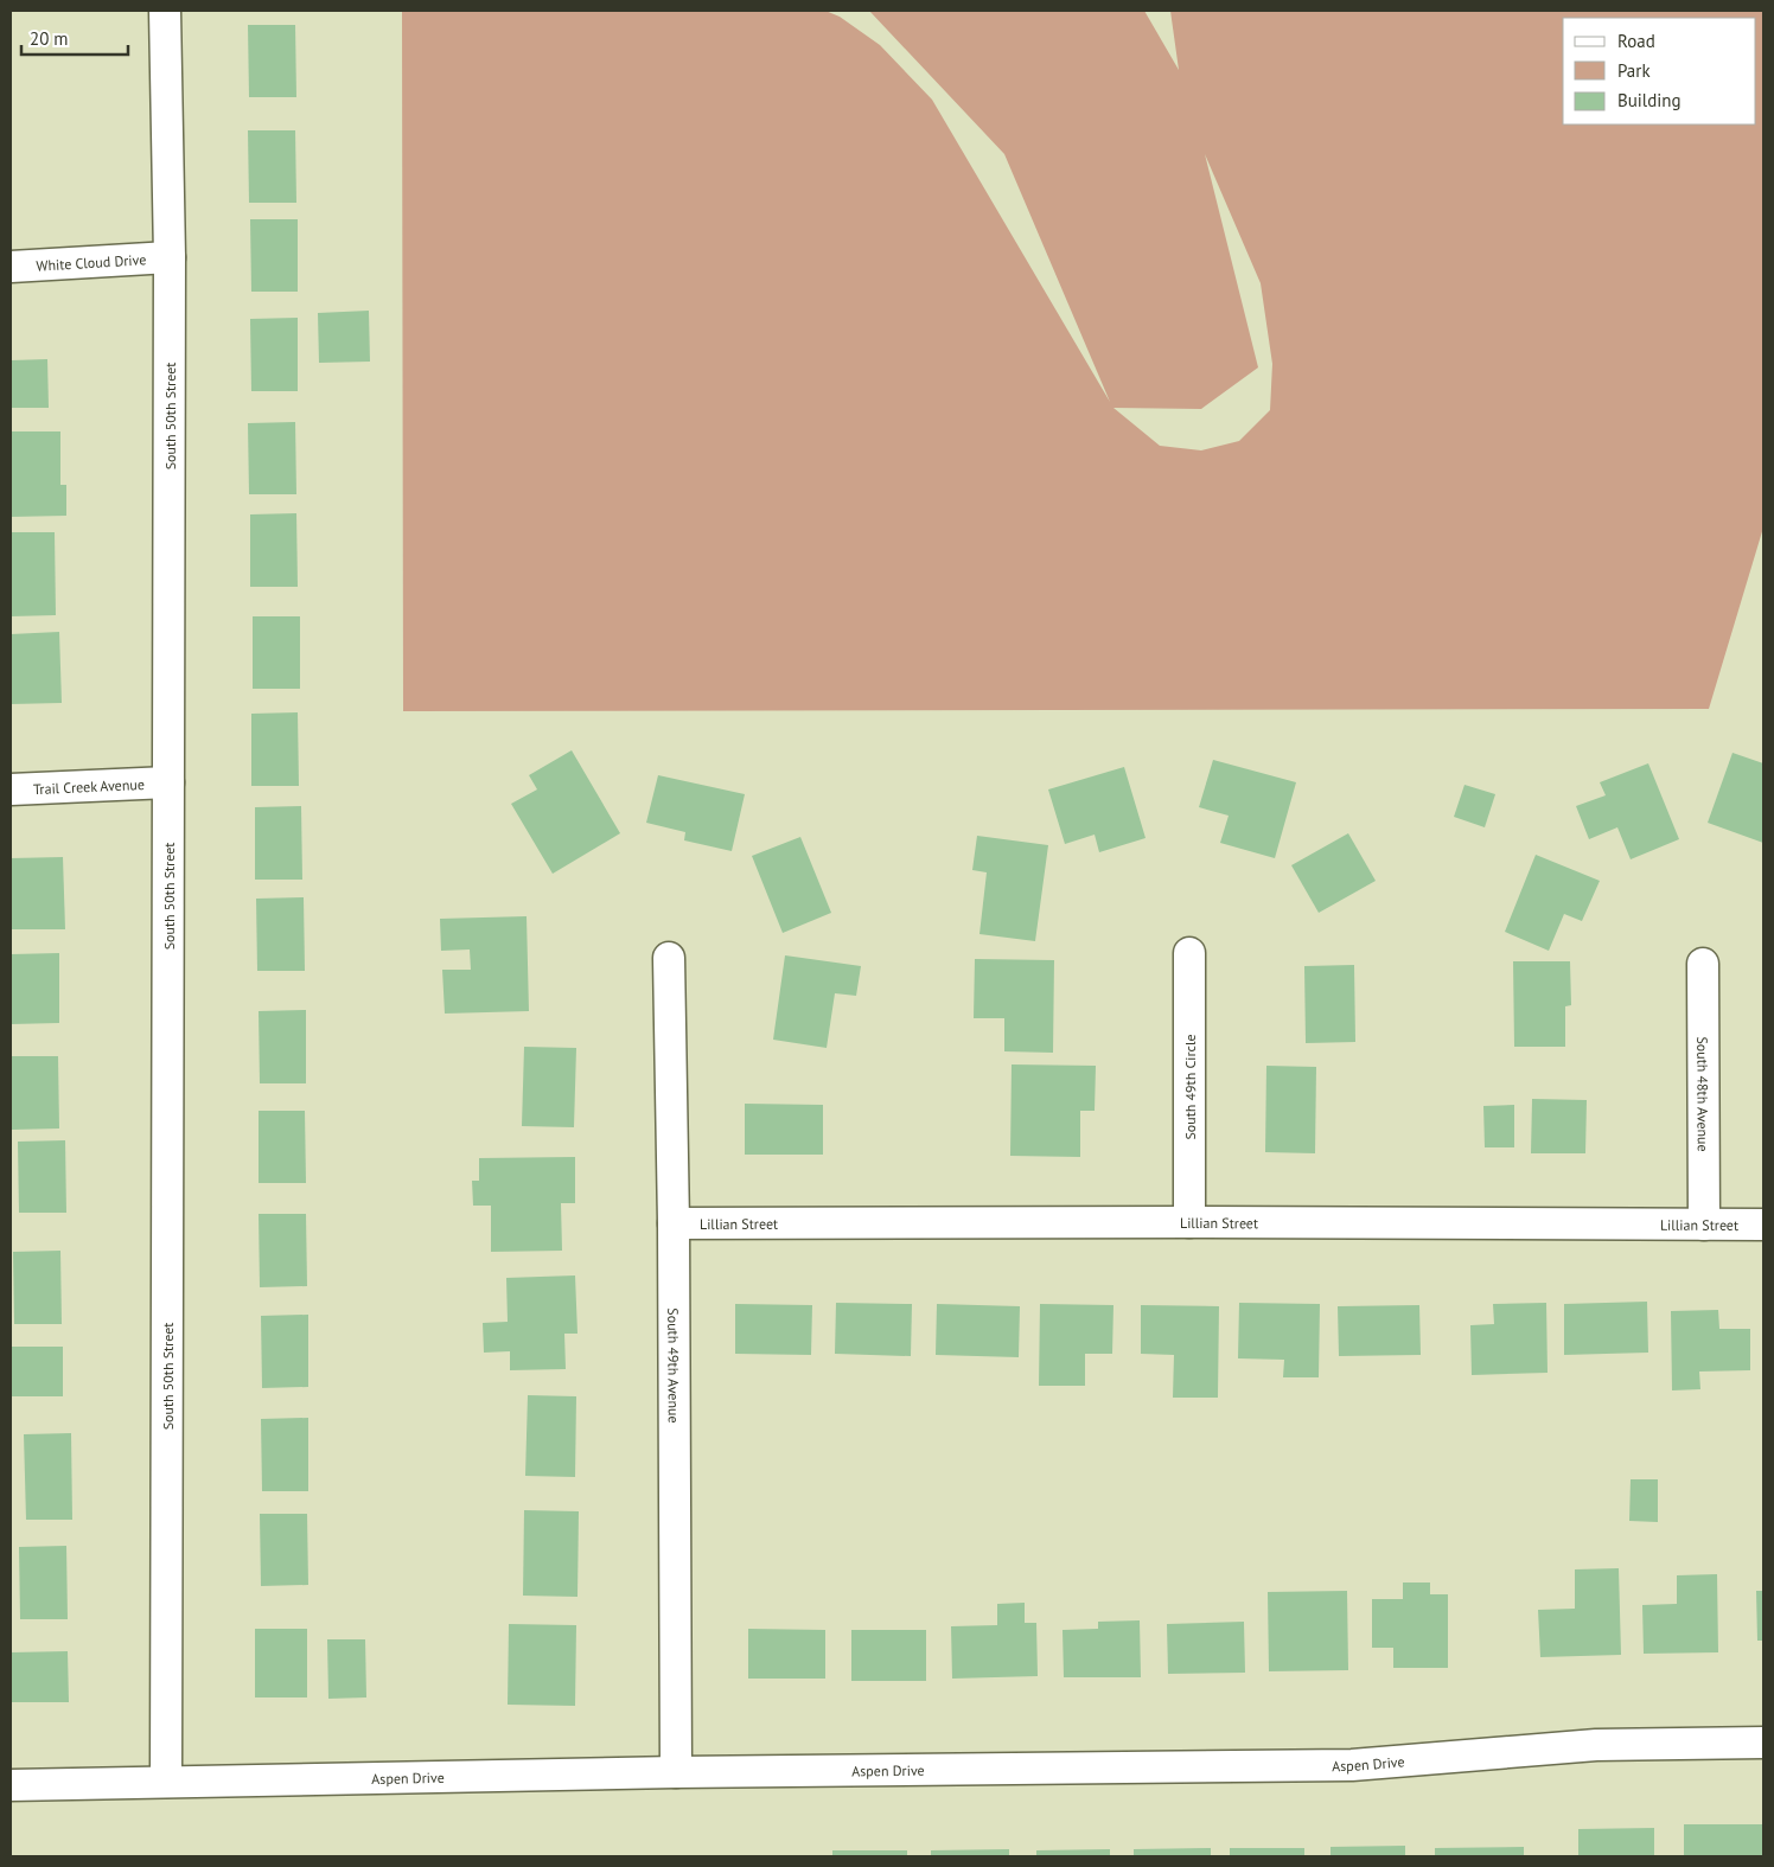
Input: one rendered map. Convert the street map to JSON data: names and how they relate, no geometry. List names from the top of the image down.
{
  "streets": {
    "street": [
      "White Cloud Drive",
      "South 50th Street",
      "Trail Creek Avenue",
      "South 49th Circle",
      "South 48th Avenue",
      "Lillian Street",
      "South 49th Avenue",
      "Aspen Drive"
    ]
  },
  "crossings": [
    ["White Cloud Drive", "South 50th Street"],
    ["South 50th Street", "Trail Creek Avenue"],
    ["South 50th Street", "Aspen Drive"],
    ["South 49th Circle", "Lillian Street"],
    ["South 48th Avenue", "Lillian Street"],
    ["Lillian Street", "South 49th Avenue"],
    ["South 49th Avenue", "Aspen Drive"]
  ],
  "legend": ["Road", "Park", "Building"],
  "scale_bar": "20 m"
}
